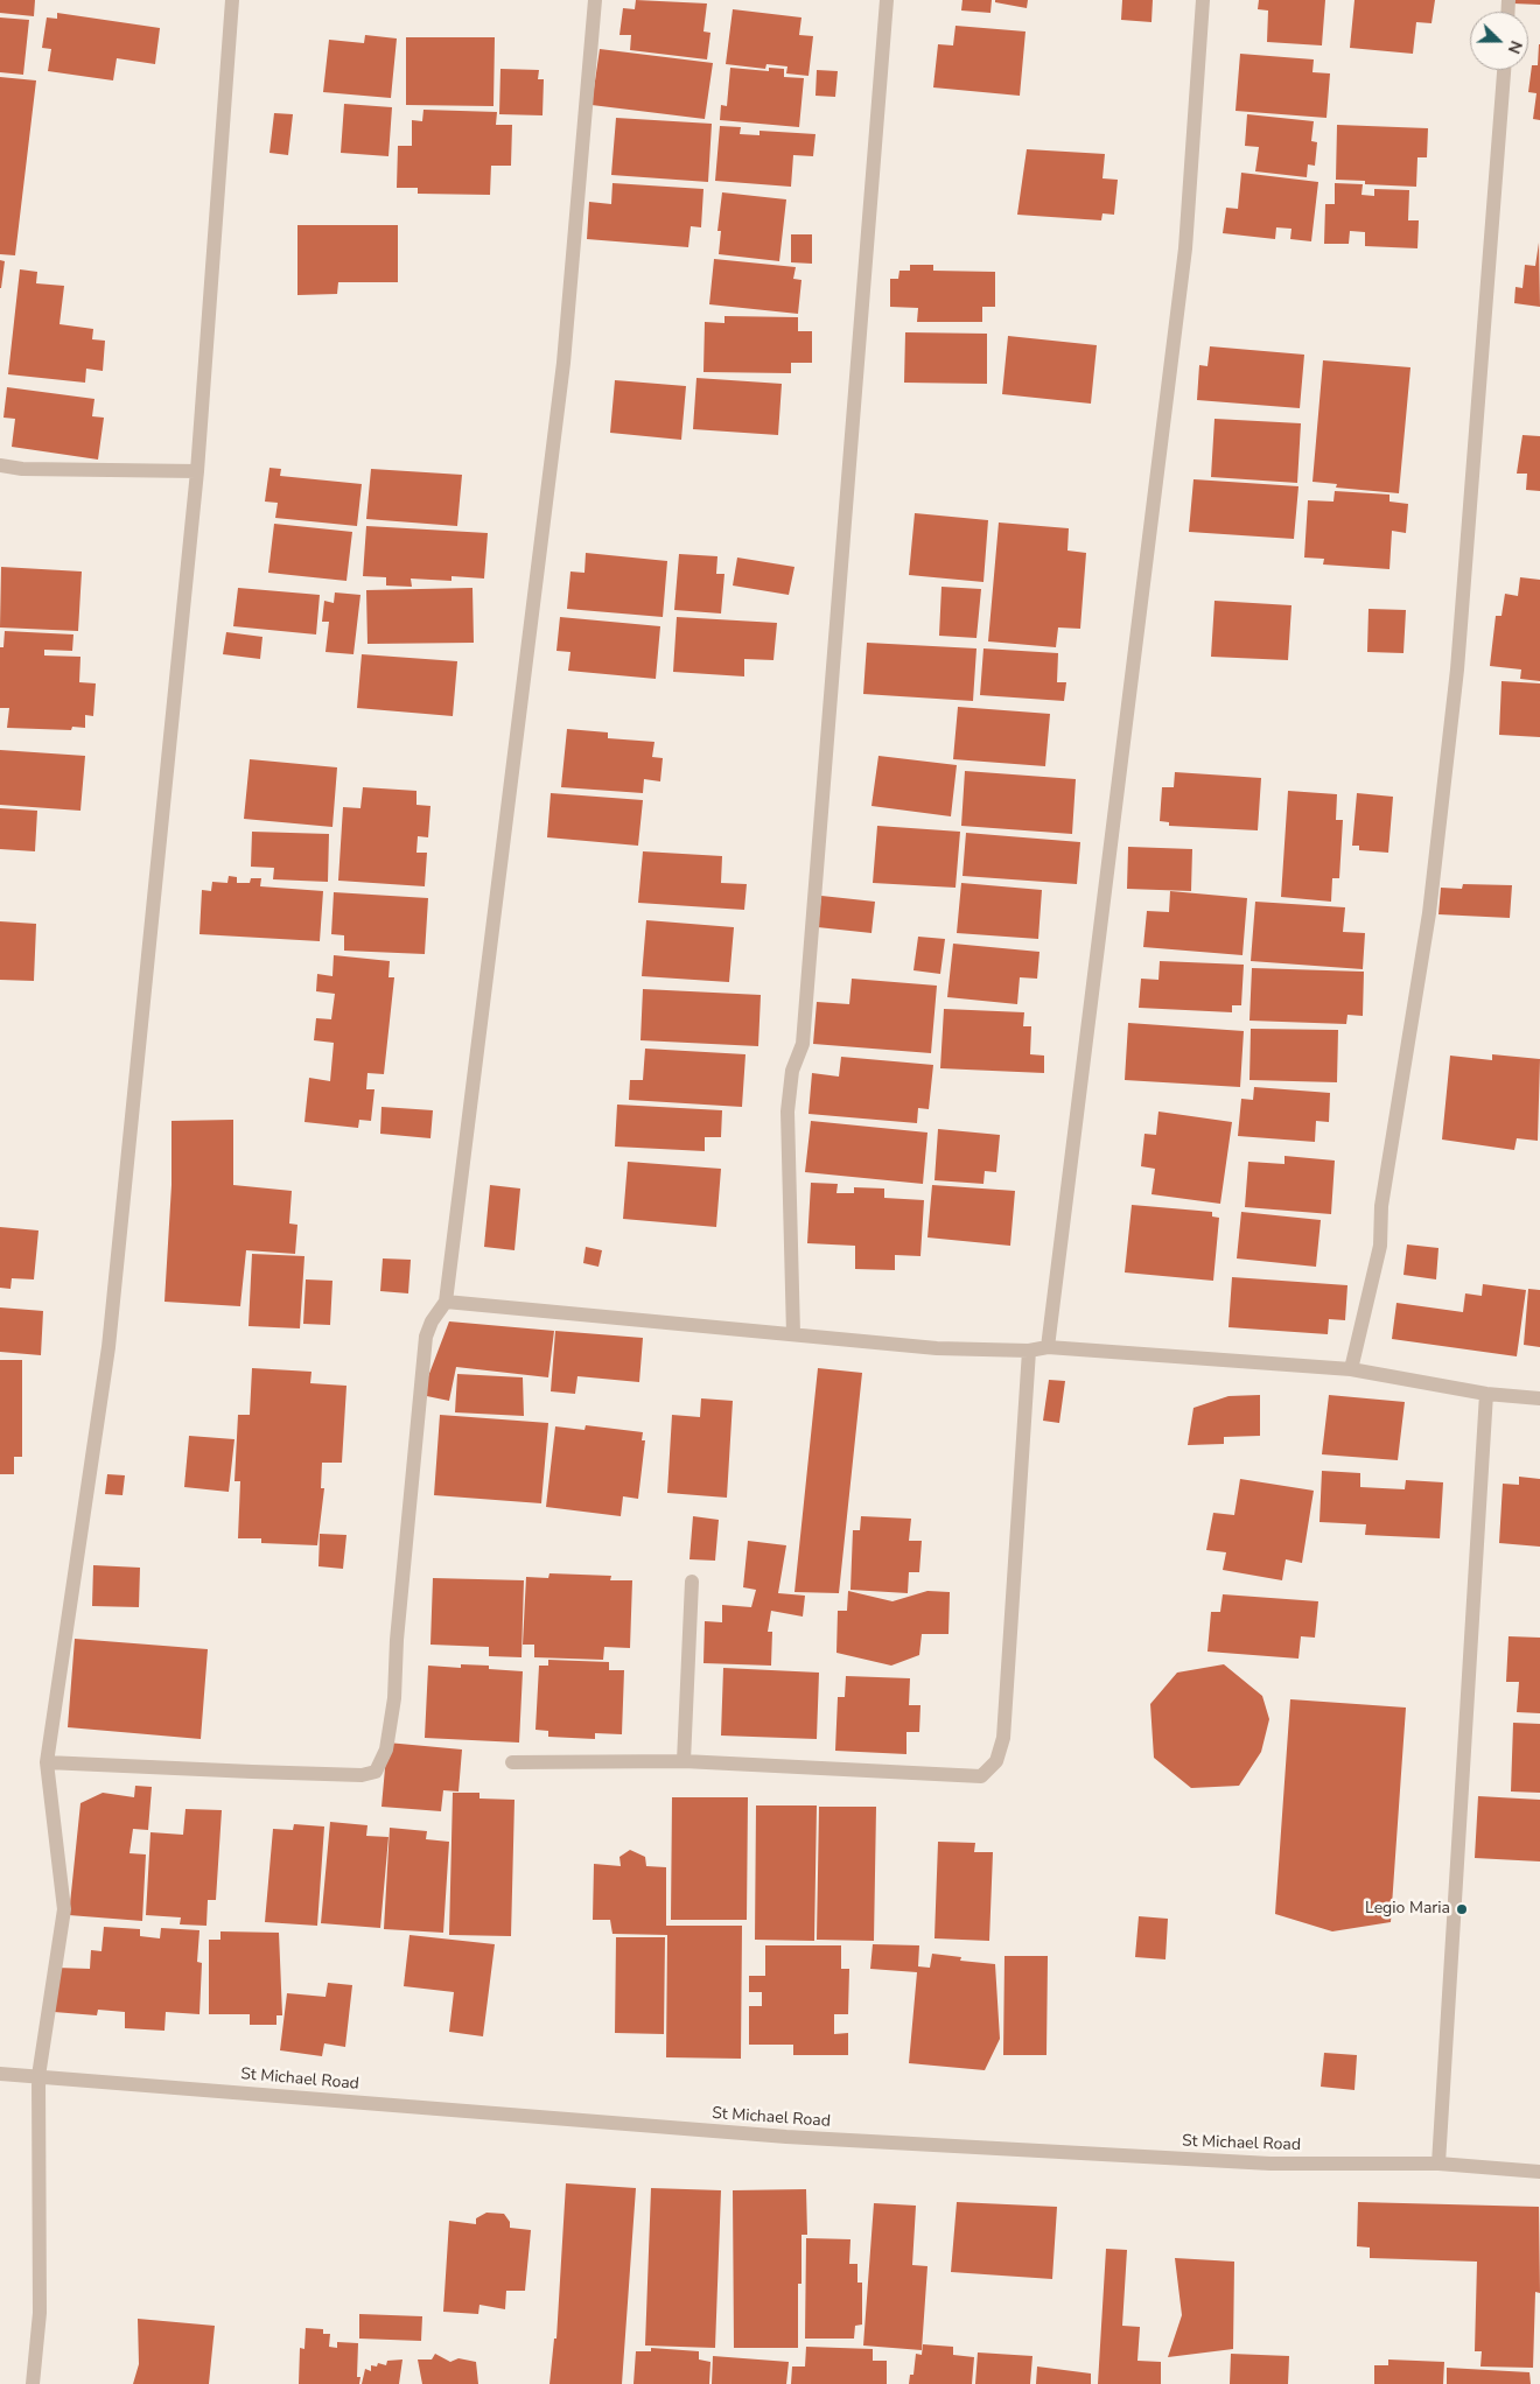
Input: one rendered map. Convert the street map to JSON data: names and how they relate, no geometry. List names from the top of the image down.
{
  "streets": {
    "street": ["St Michael Road"]
  },
  "places": ["Legio Maria"],
  "north": "right"
}
